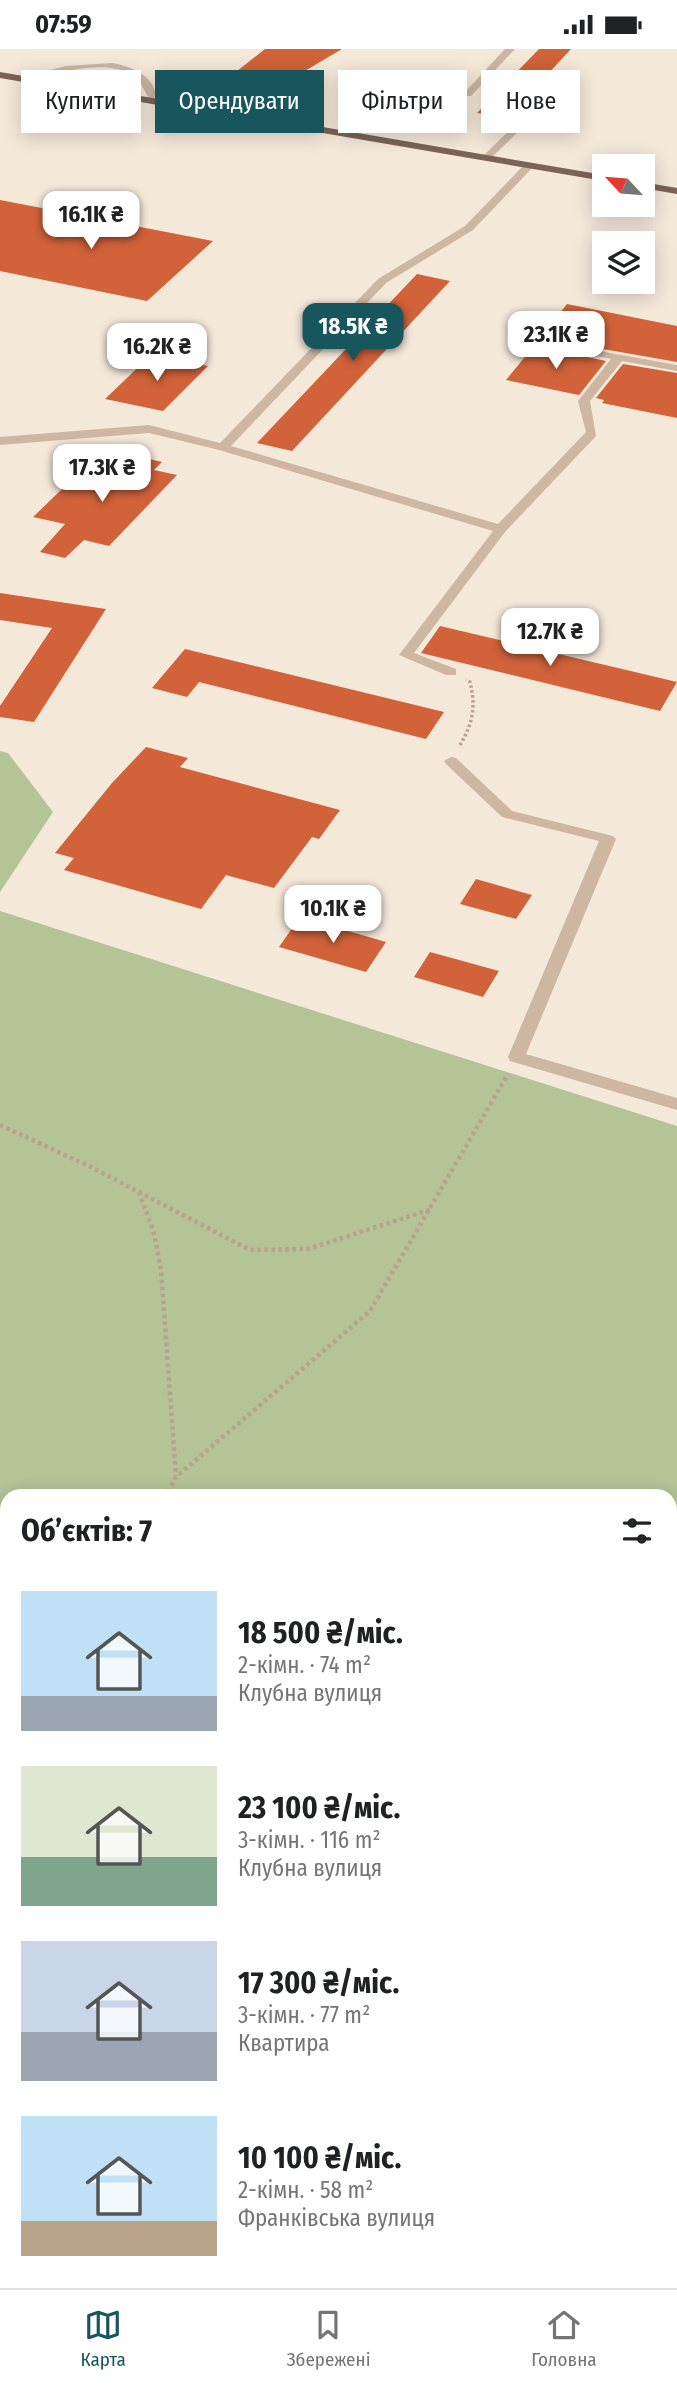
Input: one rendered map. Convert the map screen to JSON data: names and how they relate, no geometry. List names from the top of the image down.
{
  "north": "top left",
  "page": {
    "status": "07:59",
    "chip": [
      "Купити",
      "Орендувати",
      "Фільтри",
      "Нове"
    ],
    "price": [
      "16.1K ₴",
      "18.5K ₴",
      "23.1K ₴",
      "16.2K ₴",
      "17.3K ₴",
      "12.7K ₴",
      "10.1K ₴"
    ],
    "heading": "Об’єктів: 7",
    "list": [
      {
        "name": "18 500 ₴/міс.",
        "note": "2-кімн. · 74 m² · Клубна вулиця"
      },
      {
        "name": "23 100 ₴/міс.",
        "note": "3-кімн. · 116 m² · Клубна вулиця"
      },
      {
        "name": "17 300 ₴/міс.",
        "note": "3-кімн. · 77 m² · Квартира"
      },
      {
        "name": "10 100 ₴/міс.",
        "note": "2-кімн. · 58 m² · Франківська вулиця"
      }
    ],
    "tabs": ["Карта", "Збережені", "Головна"]
  }
}
